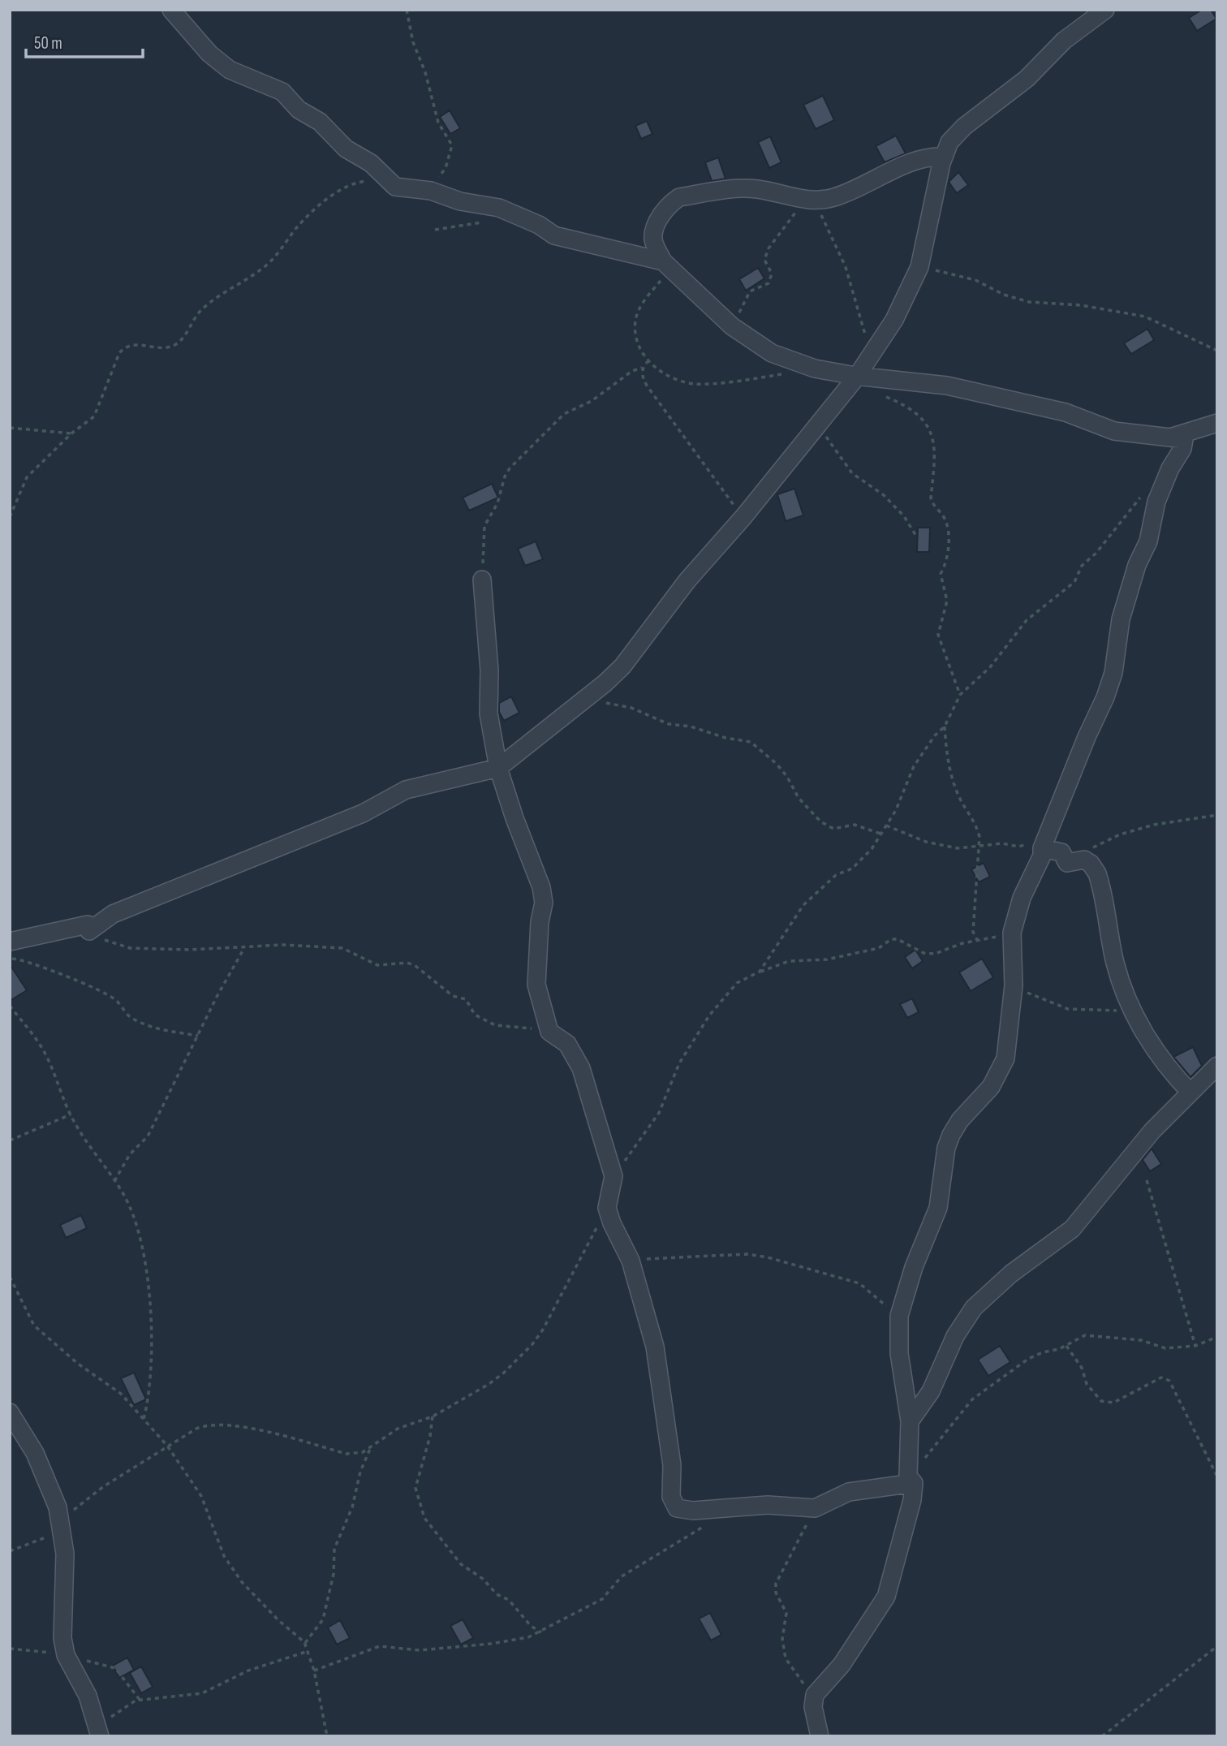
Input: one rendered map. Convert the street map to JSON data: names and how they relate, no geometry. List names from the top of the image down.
{
  "scale_bar": "50 m"
}
